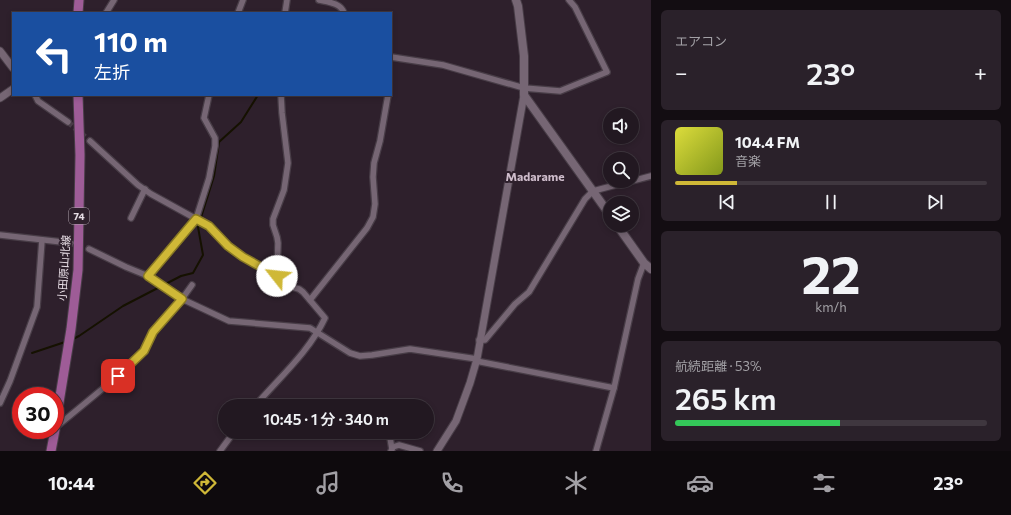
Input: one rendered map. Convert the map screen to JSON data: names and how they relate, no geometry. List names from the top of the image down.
{
  "streets": {
    "main road": ["74", "小田原山北線"]
  },
  "districts": ["Madarame"],
  "page": {
    "tile": [
      "エアコン",
      ["22", "km/h"],
      ["航続距離 · 53%", "265 km"]
    ],
    "turn": ["110 m", "左折"],
    "heat": ["−", "23°", "+"],
    "song": ["104.4 FM", "音楽"],
    "limit": "30",
    "trip": "10:45 · 1 分 · 340 m",
    "tabs": ["10:44", "23°"]
  }
}
